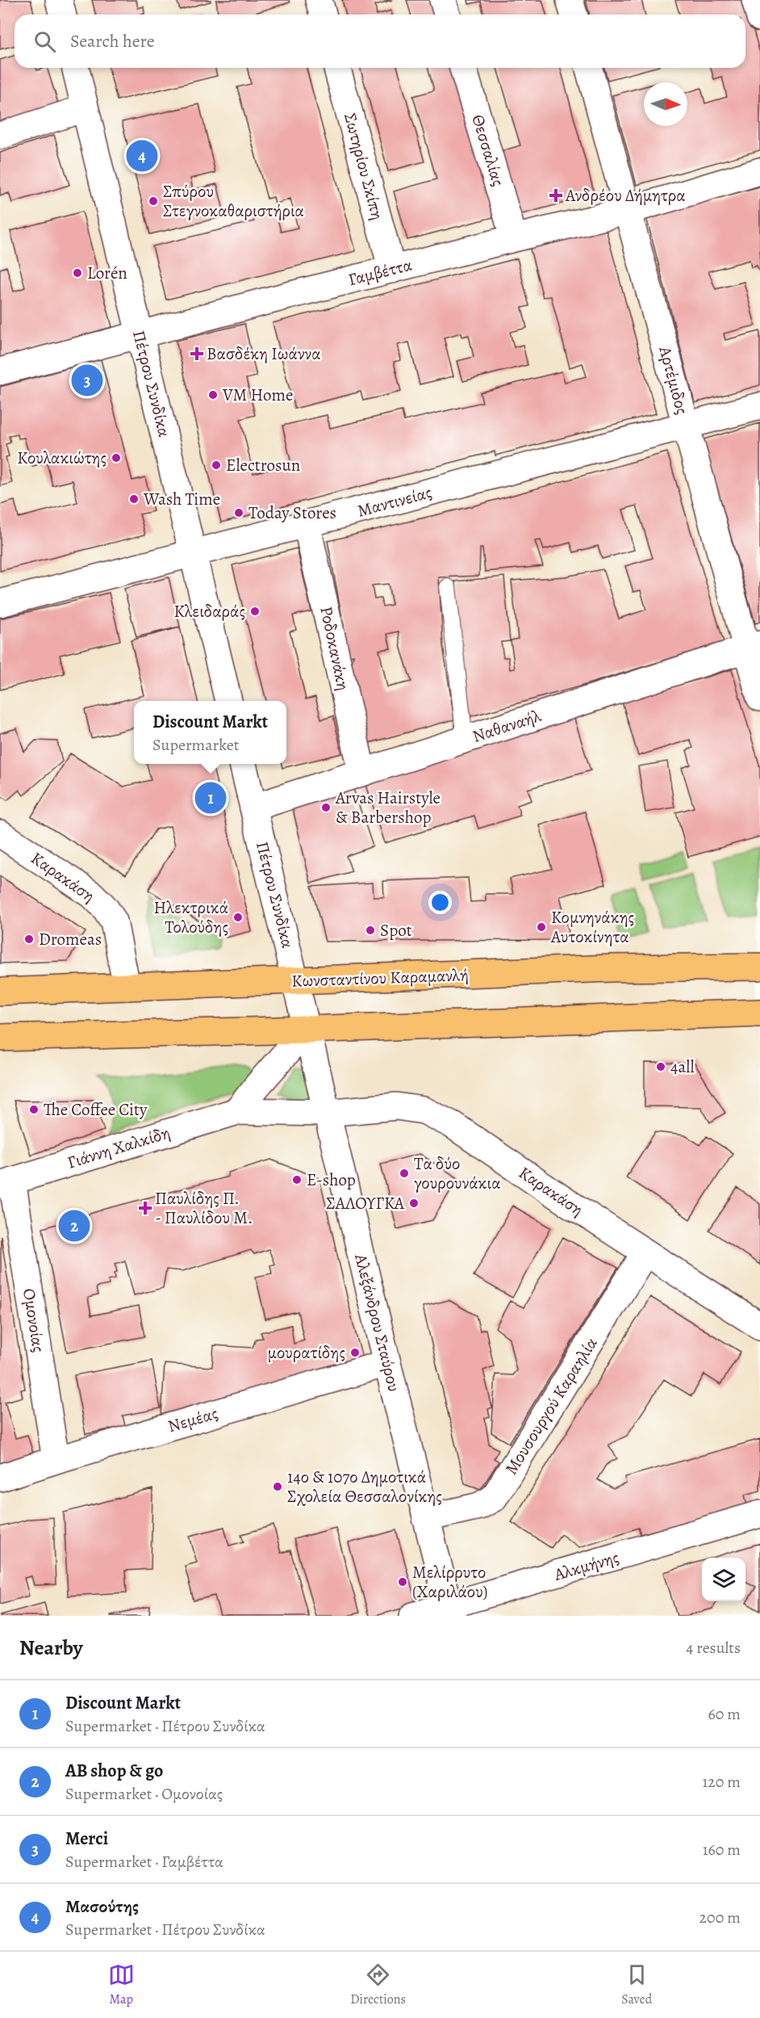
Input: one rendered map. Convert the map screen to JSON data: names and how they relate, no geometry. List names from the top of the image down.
{
  "streets": {
    "main road": ["Κωνσταντίνου Καραμανλή"],
    "street": [
      "Θεσσαλίας",
      "Σωτηρίου Σκίπη",
      "Γαμβέττα",
      "Αρτέμιδος",
      "Πέτρου Συνδίκα",
      "Μαντινείας",
      "Ροδοκανάκη",
      "Ναθαναήλ",
      "Καρακάση",
      "Γιάννη Χαλκίδη",
      "Ομονοίας",
      "Αλεξάνδρου Σταύρου",
      "Μουσουργού Καραηλία",
      "Νεμέας",
      "Αλκμήνης"
    ]
  },
  "crossings": [
    ["Θεσσαλίας", "Γαμβέττα"],
    ["Σωτηρίου Σκίπη", "Γαμβέττα"],
    ["Γαμβέττα", "Αρτέμιδος"],
    ["Γαμβέττα", "Πέτρου Συνδίκα"],
    ["Αρτέμιδος", "Μαντινείας"],
    ["Αρτέμιδος", "Ναθαναήλ"],
    ["Πέτρου Συνδίκα", "Μαντινείας"],
    ["Πέτρου Συνδίκα", "Ναθαναήλ"],
    ["Πέτρου Συνδίκα", "Κωνσταντίνου Καραμανλή"],
    ["Πέτρου Συνδίκα", "Αλεξάνδρου Σταύρου"],
    ["Μαντινείας", "Ροδοκανάκη"],
    ["Ροδοκανάκη", "Ναθαναήλ"],
    ["Καρακάση", "Κωνσταντίνου Καραμανλή"],
    ["Καρακάση", "Γιάννη Χαλκίδη"],
    ["Καρακάση", "Αλεξάνδρου Σταύρου"],
    ["Καρακάση", "Μουσουργού Καραηλία"],
    ["Γιάννη Χαλκίδη", "Ομονοίας"],
    ["Γιάννη Χαλκίδη", "Αλεξάνδρου Σταύρου"],
    ["Ομονοίας", "Νεμέας"],
    ["Αλεξάνδρου Σταύρου", "Μουσουργού Καραηλία"],
    ["Αλεξάνδρου Σταύρου", "Νεμέας"],
    ["Αλεξάνδρου Σταύρου", "Αλκμήνης"]
  ],
  "places": {
    "health": ["Ανδρέου Δήμητρα", "Βασδέκη Ιωάννα", "Παυλίδης Π. - Παυλίδου Μ."],
    "other": [
      "Σπύρου Στεγνοκαθαριστήρια",
      "Lorén",
      "VM Home",
      "Κουλακιώτης",
      "Electrosun",
      "Wash Time",
      "Today Stores",
      "Κλειδαράς",
      "Arvas Hairstyle & Barbershop",
      "Ηλεκτρικά Τολούδης",
      "Κομνηνάκης Αυτοκίνητα",
      "Spot",
      "Dromeas",
      "4all",
      "The Coffee City",
      "Τα δύο γουρουνάκια",
      "E-shop",
      "ΣΑΛΟΥΓΚΑ",
      "μουρατίδης",
      "14ο & 107ο Δημοτικά Σχολεία Θεσσαλονίκης",
      "Μελίρρυτο (Χαριλάου)"
    ]
  },
  "north": "right",
  "page": {
    "search": "Search here",
    "pins": [
      "4",
      "3",
      "1",
      "2"
    ],
    "popup": ["Discount Markt", "Supermarket"],
    "heading": ["Nearby", "4 results"],
    "list": [
      {
        "mark": "1",
        "name": "Discount Markt",
        "note": "Supermarket · Πέτρου Συνδίκα",
        "value": "60 m"
      },
      {
        "mark": "2",
        "name": "AB shop & go",
        "note": "Supermarket · Ομονοίας",
        "value": "120 m"
      },
      {
        "mark": "3",
        "name": "Merci",
        "note": "Supermarket · Γαμβέττα",
        "value": "160 m"
      },
      {
        "mark": "4",
        "name": "Μασούτης",
        "note": "Supermarket · Πέτρου Συνδίκα",
        "value": "200 m"
      }
    ],
    "nav": ["Map", "Directions", "Saved"]
  }
}
